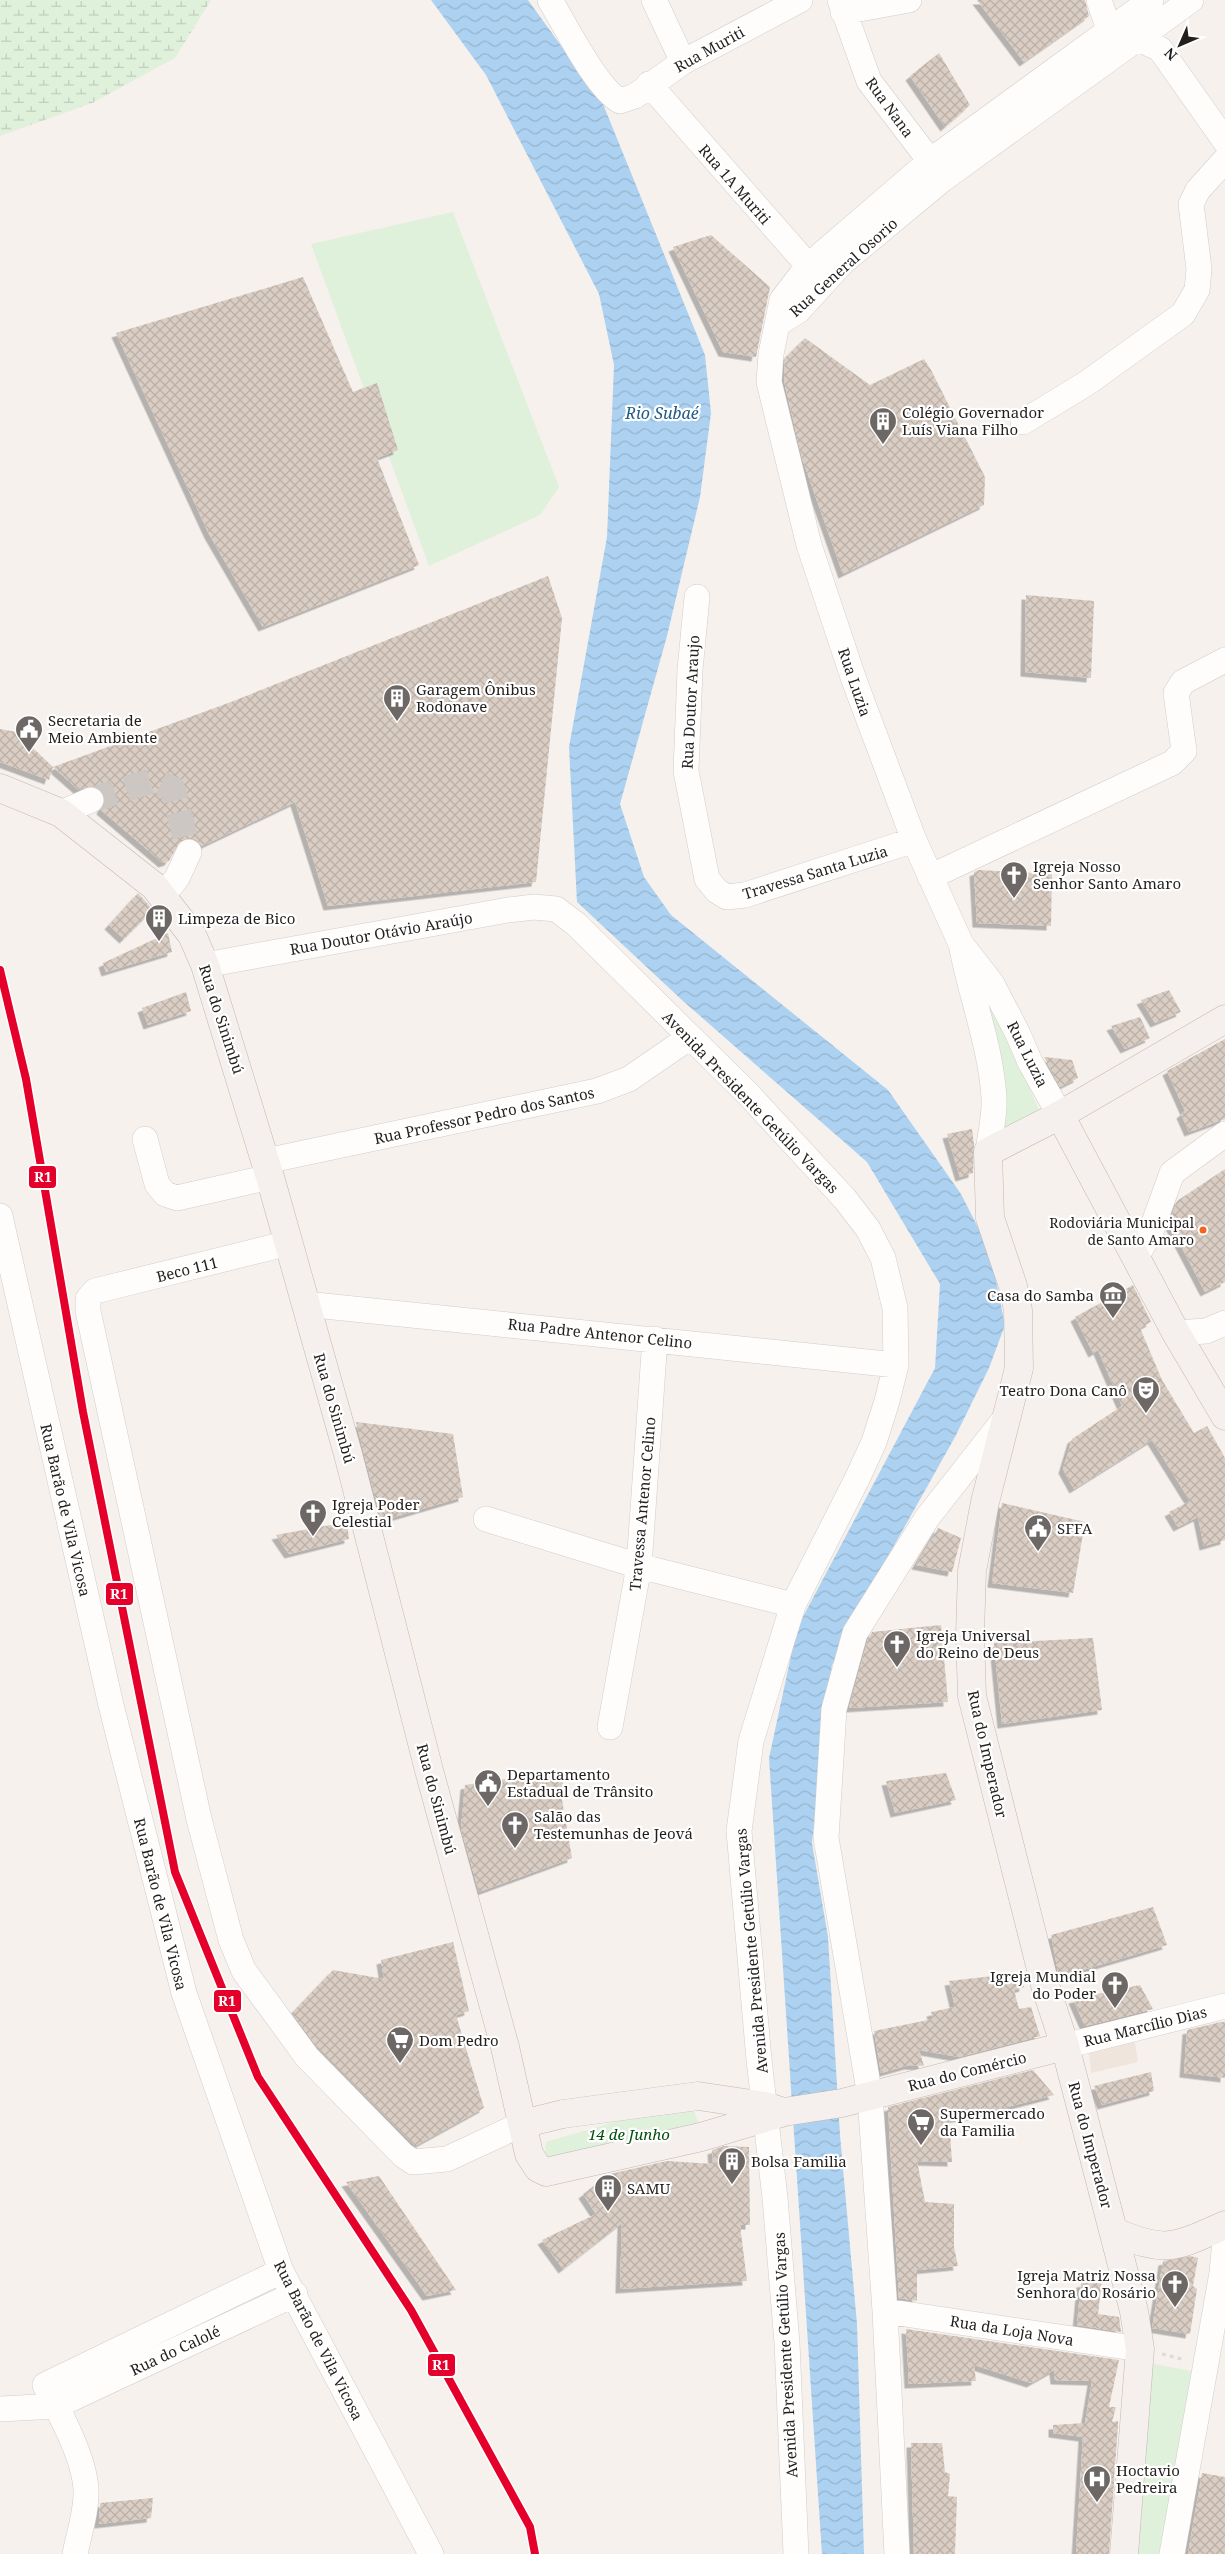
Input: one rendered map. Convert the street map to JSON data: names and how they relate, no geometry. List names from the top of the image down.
{
  "streets": {
    "main road": ["Rua do Sinimbú", "Rua do Imperador", "Rua do Comércio"],
    "street": [
      "Rua Muriti",
      "Rua Nana",
      "Rua 1A Muriti",
      "Rua General Osorio",
      "Rua Luzia",
      "Rua Doutor Araujo",
      "Travessa Santa Luzia",
      "Rua Doutor Otávio Araújo",
      "Avenida Presidente Getúlio Vargas",
      "Rua Professor Pedro dos Santos",
      "Beco 111",
      "Rua Padre Antenor Celino",
      "Travessa Antenor Celino",
      "Rua Barão de Vila Vicosa",
      "Rua Marcílio Dias",
      "Rua da Loja Nova",
      "Rua do Calolé"
    ]
  },
  "crossings": [
    ["Rua Muriti", "Rua 1A Muriti"],
    ["Rua Nana", "Rua General Osorio"],
    ["Rua 1A Muriti", "Rua General Osorio"],
    ["Rua General Osorio", "Rua Luzia"],
    ["Rua Luzia", "Travessa Santa Luzia"],
    ["Rua Luzia", "Rua do Imperador"],
    ["Rua Doutor Araujo", "Travessa Santa Luzia"],
    ["Rua Doutor Otávio Araújo", "Rua do Sinimbú"],
    ["Rua Doutor Otávio Araújo", "Avenida Presidente Getúlio Vargas"],
    ["Rua do Sinimbú", "Avenida Presidente Getúlio Vargas"],
    ["Rua do Sinimbú", "Rua Professor Pedro dos Santos"],
    ["Rua do Sinimbú", "Beco 111"],
    ["Rua do Sinimbú", "Rua Padre Antenor Celino"],
    ["Rua do Sinimbú", "Rua do Comércio"],
    ["Avenida Presidente Getúlio Vargas", "Rua Professor Pedro dos Santos"],
    ["Avenida Presidente Getúlio Vargas", "Rua Padre Antenor Celino"],
    ["Avenida Presidente Getúlio Vargas", "Rua do Comércio"],
    ["Rua Padre Antenor Celino", "Travessa Antenor Celino"],
    ["Rua Barão de Vila Vicosa", "Rua do Calolé"],
    ["Rua do Imperador", "Rua Marcílio Dias"],
    ["Rua do Imperador", "Rua do Comércio"],
    ["Rua do Imperador", "Rua da Loja Nova"],
    ["Rua Marcílio Dias", "Rua do Comércio"]
  ],
  "water": ["Rio Subaé"],
  "parks": ["14 de Junho"],
  "places": {
    "building": [
      "Colégio Governador Luís Viana Filho",
      "Garagem Ônibus Rodonave",
      "Limpeza de Bico",
      "Bolsa Familia",
      "SAMU"
    ],
    "public building": ["Secretaria de Meio Ambiente", "SFFA", "Departamento Estadual de Trânsito"],
    "church": [
      "Igreja Nosso Senhor Santo Amaro",
      "Igreja Poder Celestial",
      "Igreja Universal do Reino de Deus",
      "Salão das Testemunhas de Jeová",
      "Igreja Mundial do Poder",
      "Igreja Matriz Nossa Senhora do Rosário"
    ],
    "other": ["Rodoviária Municipal de Santo Amaro"],
    "museum": ["Casa do Samba"],
    "theatre": ["Teatro Dona Canô"],
    "supermarket": ["Dom Pedro", "Supermercado da Familia"],
    "hospital": ["Hoctavio Pedreira"]
  },
  "lines": ["transit line R1"],
  "north": "bottom left"
}
